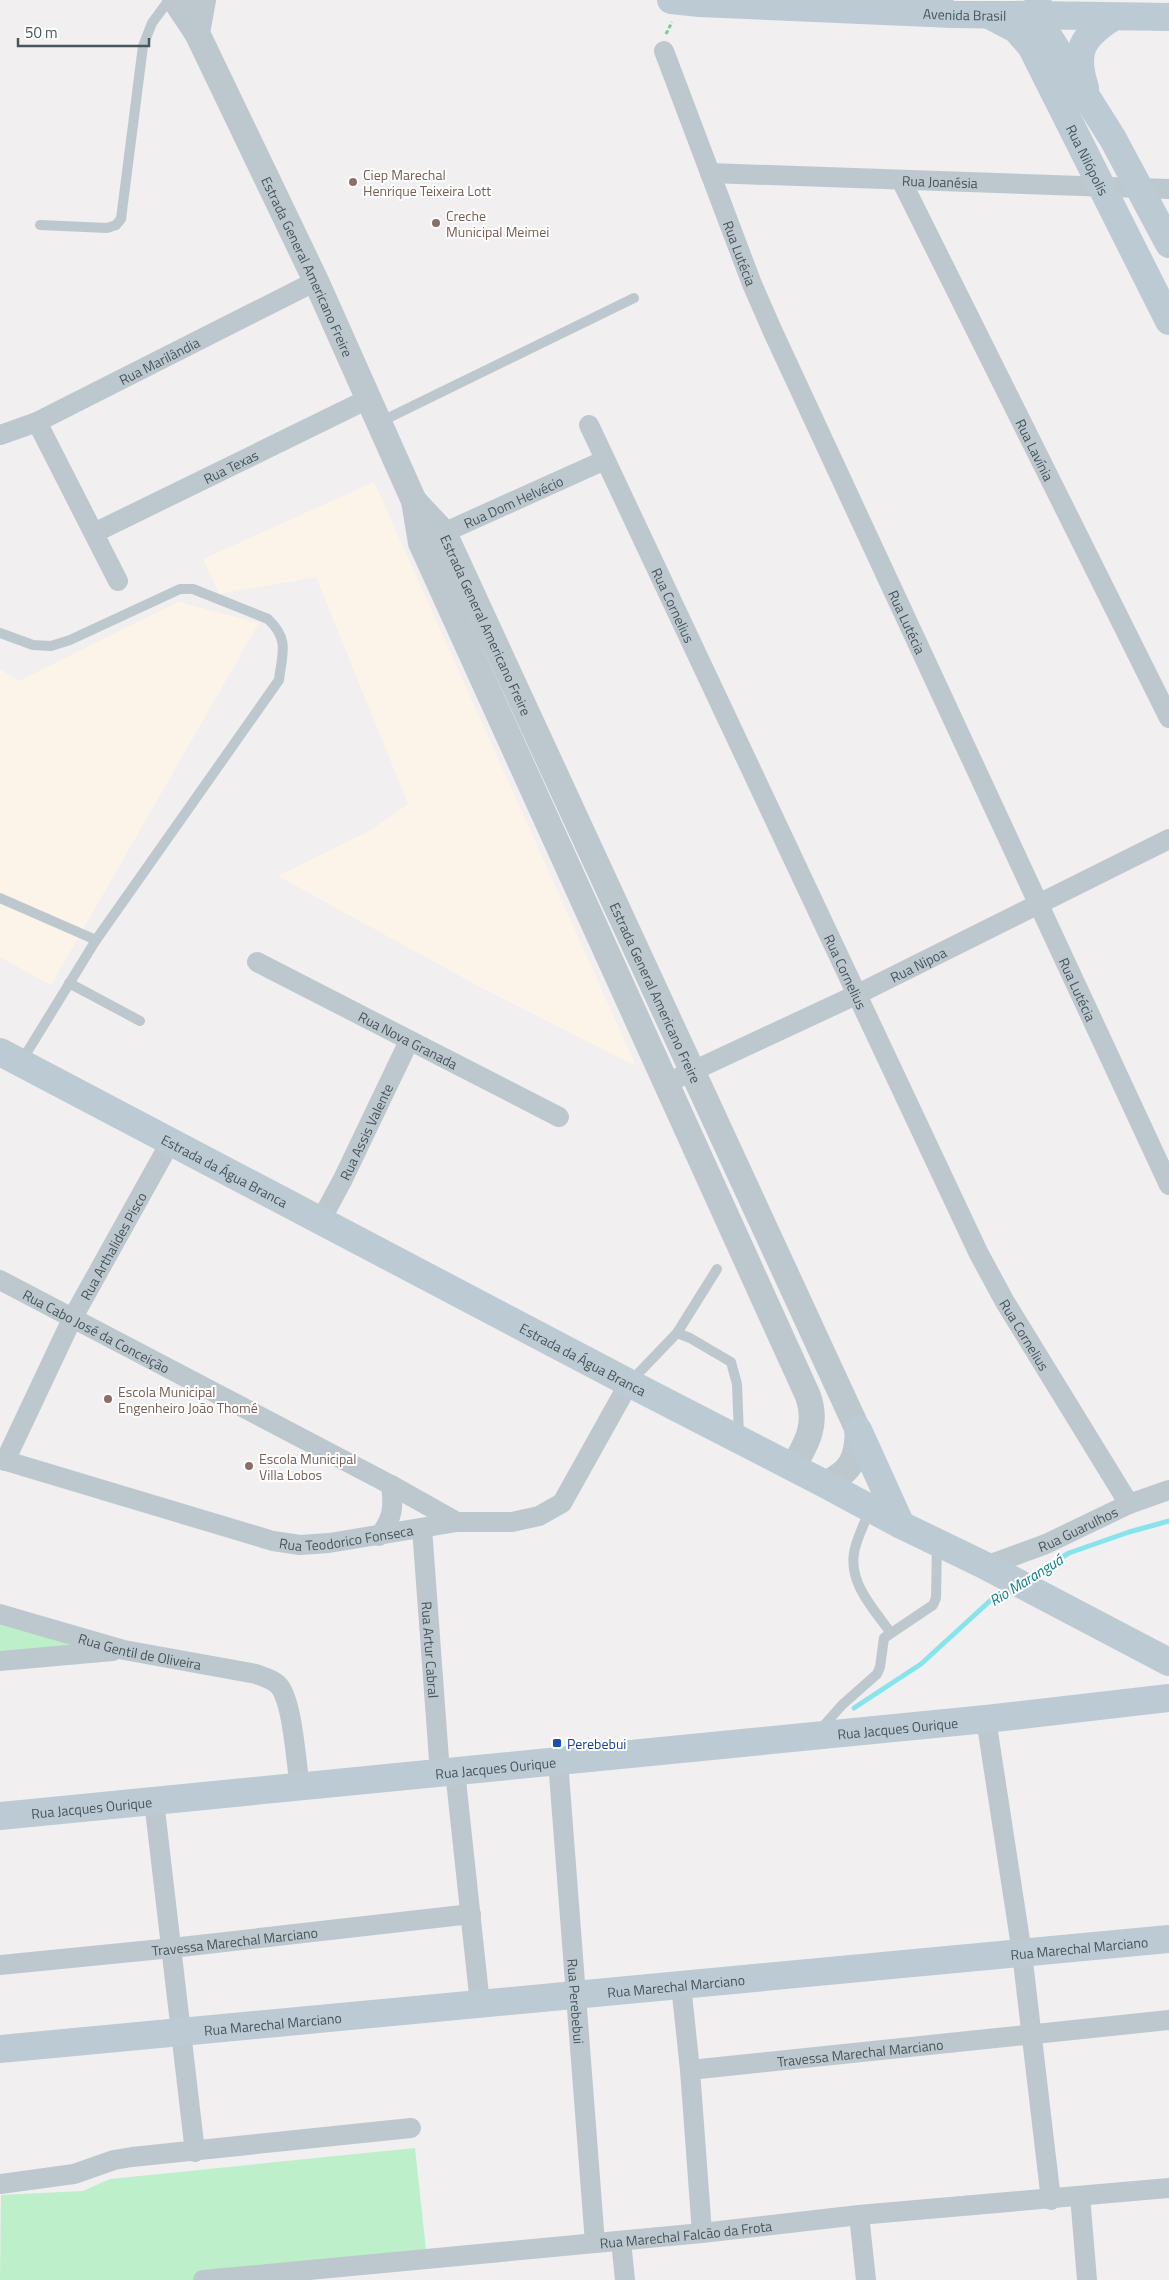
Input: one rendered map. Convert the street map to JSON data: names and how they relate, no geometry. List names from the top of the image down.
{
  "streets": {
    "main road": [
      "Avenida Brasil",
      "Rua Nilópolis",
      "Estrada da Água Branca",
      "Rua Jacques Ourique",
      "Rua Marechal Marciano"
    ],
    "street": [
      "Rua Joanésia",
      "Rua Lutécia",
      "Estrada General Americano Freire",
      "Rua Marilândia",
      "Rua Lavínia",
      "Rua Texas",
      "Rua Dom Helvécio",
      "Rua Cornelius",
      "Rua Nipoa",
      "Rua Nova Granada",
      "Rua Assis Valente",
      "Rua Arthalides Pisco",
      "Rua Cabo José da Conceição",
      "Rua Guarulhos",
      "Rua Teodorico Fonseca",
      "Rua Gentil de Oliveira",
      "Rua Artur Cabral",
      "Travessa Marechal Marciano",
      "Rua Perebebui",
      "Rua Marechal Falcão da Frota"
    ]
  },
  "crossings": [
    ["Avenida Brasil", "Rua Nilópolis"],
    ["Rua Nilópolis", "Rua Joanésia"],
    ["Rua Joanésia", "Rua Lutécia"],
    ["Rua Joanésia", "Rua Lavínia"],
    ["Rua Lutécia", "Rua Nipoa"],
    ["Estrada General Americano Freire", "Rua Marilândia"],
    ["Estrada General Americano Freire", "Rua Texas"],
    ["Estrada General Americano Freire", "Rua Dom Helvécio"],
    ["Estrada General Americano Freire", "Rua Nipoa"],
    ["Estrada General Americano Freire", "Estrada da Água Branca"],
    ["Rua Dom Helvécio", "Rua Cornelius"],
    ["Rua Cornelius", "Rua Nipoa"],
    ["Rua Cornelius", "Rua Guarulhos"],
    ["Rua Nova Granada", "Rua Assis Valente"],
    ["Rua Assis Valente", "Estrada da Água Branca"],
    ["Estrada da Água Branca", "Rua Arthalides Pisco"],
    ["Estrada da Água Branca", "Rua Guarulhos"],
    ["Estrada da Água Branca", "Rua Teodorico Fonseca"],
    ["Rua Arthalides Pisco", "Rua Cabo José da Conceição"],
    ["Rua Arthalides Pisco", "Rua Teodorico Fonseca"],
    ["Rua Cabo José da Conceição", "Rua Teodorico Fonseca"],
    ["Rua Teodorico Fonseca", "Rua Artur Cabral"],
    ["Rua Gentil de Oliveira", "Rua Jacques Ourique"],
    ["Rua Artur Cabral", "Rua Jacques Ourique"],
    ["Rua Artur Cabral", "Travessa Marechal Marciano"],
    ["Rua Artur Cabral", "Rua Marechal Marciano"],
    ["Rua Jacques Ourique", "Rua Perebebui"],
    ["Rua Marechal Marciano", "Rua Perebebui"],
    ["Rua Perebebui", "Rua Marechal Falcão da Frota"]
  ],
  "water": ["Rio Maranguá"],
  "places": {
    "other": [
      "Ciep Marechal Henrique Teixeira Lott",
      "Creche Municipal Meimei",
      "Escola Municipal Engenheiro João Thomé",
      "Escola Municipal Villa Lobos"
    ],
    "transit": ["Perebebui"]
  },
  "scale_bar": "50 m"
}
